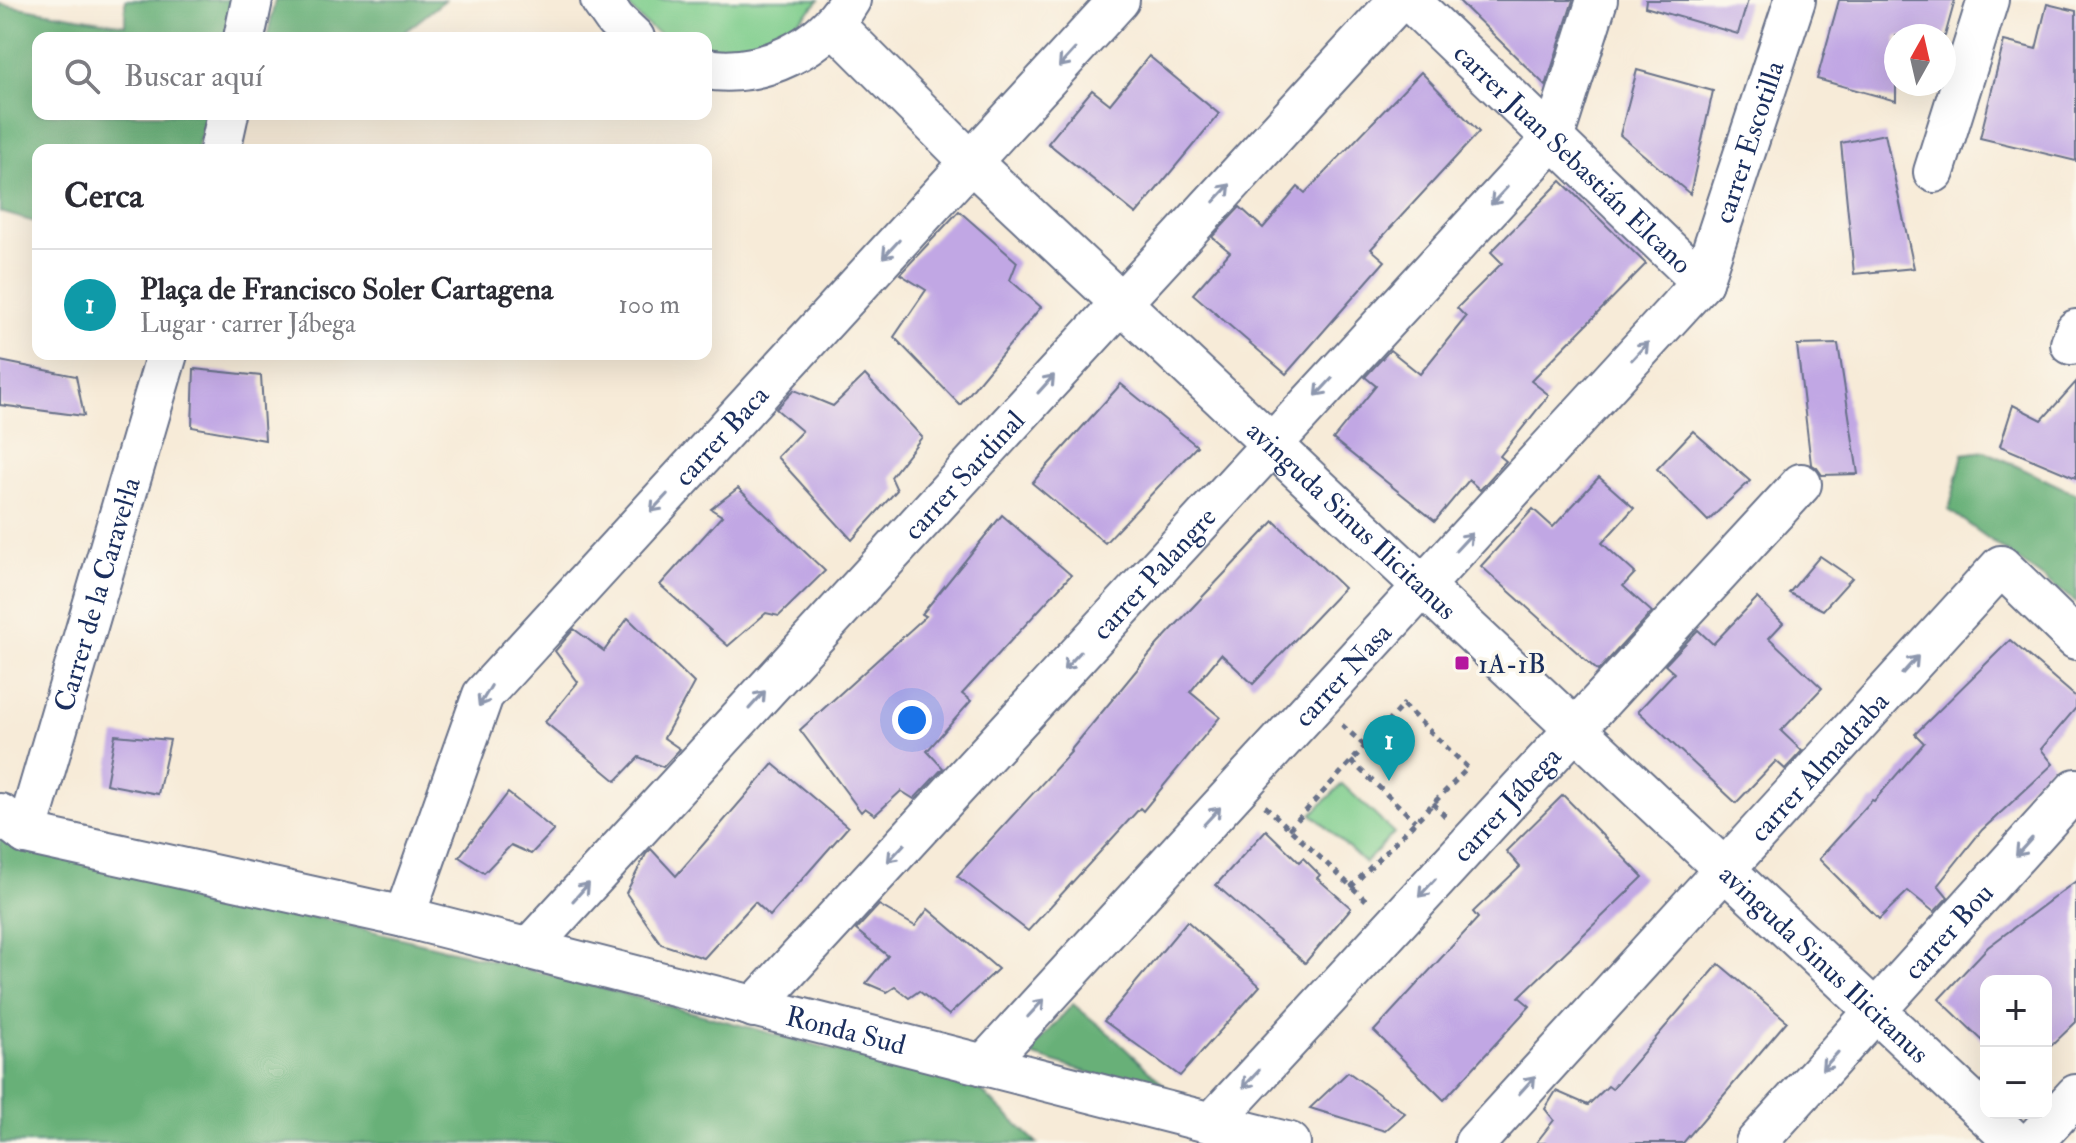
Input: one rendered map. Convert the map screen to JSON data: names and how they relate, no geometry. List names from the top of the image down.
{
  "streets": {
    "street": [
      "carrer Escotilla",
      "carrer Juan Sebastián Elcano",
      "carrer Baca",
      "carrer Sardinal",
      "avinguda Sinus Ilicitanus",
      "carrer Palangre",
      "Carrer de la Caravel·la",
      "carrer Nasa",
      "carrer Almadraba",
      "carrer Jábega",
      "carrer Bou",
      "Ronda Sud"
    ]
  },
  "crossings": [
    ["carrer Escotilla", "carrer Juan Sebastián Elcano"],
    ["carrer Escotilla", "carrer Nasa"],
    ["carrer Juan Sebastián Elcano", "carrer Palangre"],
    ["carrer Juan Sebastián Elcano", "carrer Nasa"],
    ["carrer Baca", "avinguda Sinus Ilicitanus"],
    ["carrer Baca", "Ronda Sud"],
    ["carrer Sardinal", "avinguda Sinus Ilicitanus"],
    ["carrer Sardinal", "Ronda Sud"],
    ["avinguda Sinus Ilicitanus", "carrer Palangre"],
    ["avinguda Sinus Ilicitanus", "carrer Nasa"],
    ["avinguda Sinus Ilicitanus", "carrer Almadraba"],
    ["avinguda Sinus Ilicitanus", "carrer Jábega"],
    ["avinguda Sinus Ilicitanus", "carrer Bou"],
    ["carrer Palangre", "Ronda Sud"],
    ["Carrer de la Caravel·la", "Ronda Sud"],
    ["carrer Nasa", "Ronda Sud"],
    ["carrer Jábega", "Ronda Sud"]
  ],
  "one_way": [
    "carrer Baca",
    "carrer Sardinal",
    "carrer Palangre",
    "carrer Nasa",
    "carrer Almadraba",
    "carrer Jábega",
    "carrer Bou"
  ],
  "places": {
    "transit": ["1A-1B"]
  },
  "north": "top",
  "page": {
    "search": "Buscar aquí",
    "heading": "Cerca",
    "list": [
      {
        "mark": "1",
        "name": "Plaça de Francisco Soler Cartagena",
        "note": "Lugar · carrer Jábega",
        "value": "100 m"
      }
    ],
    "pins": "1",
    "map_buttons": ["+", "−"]
  }
}
